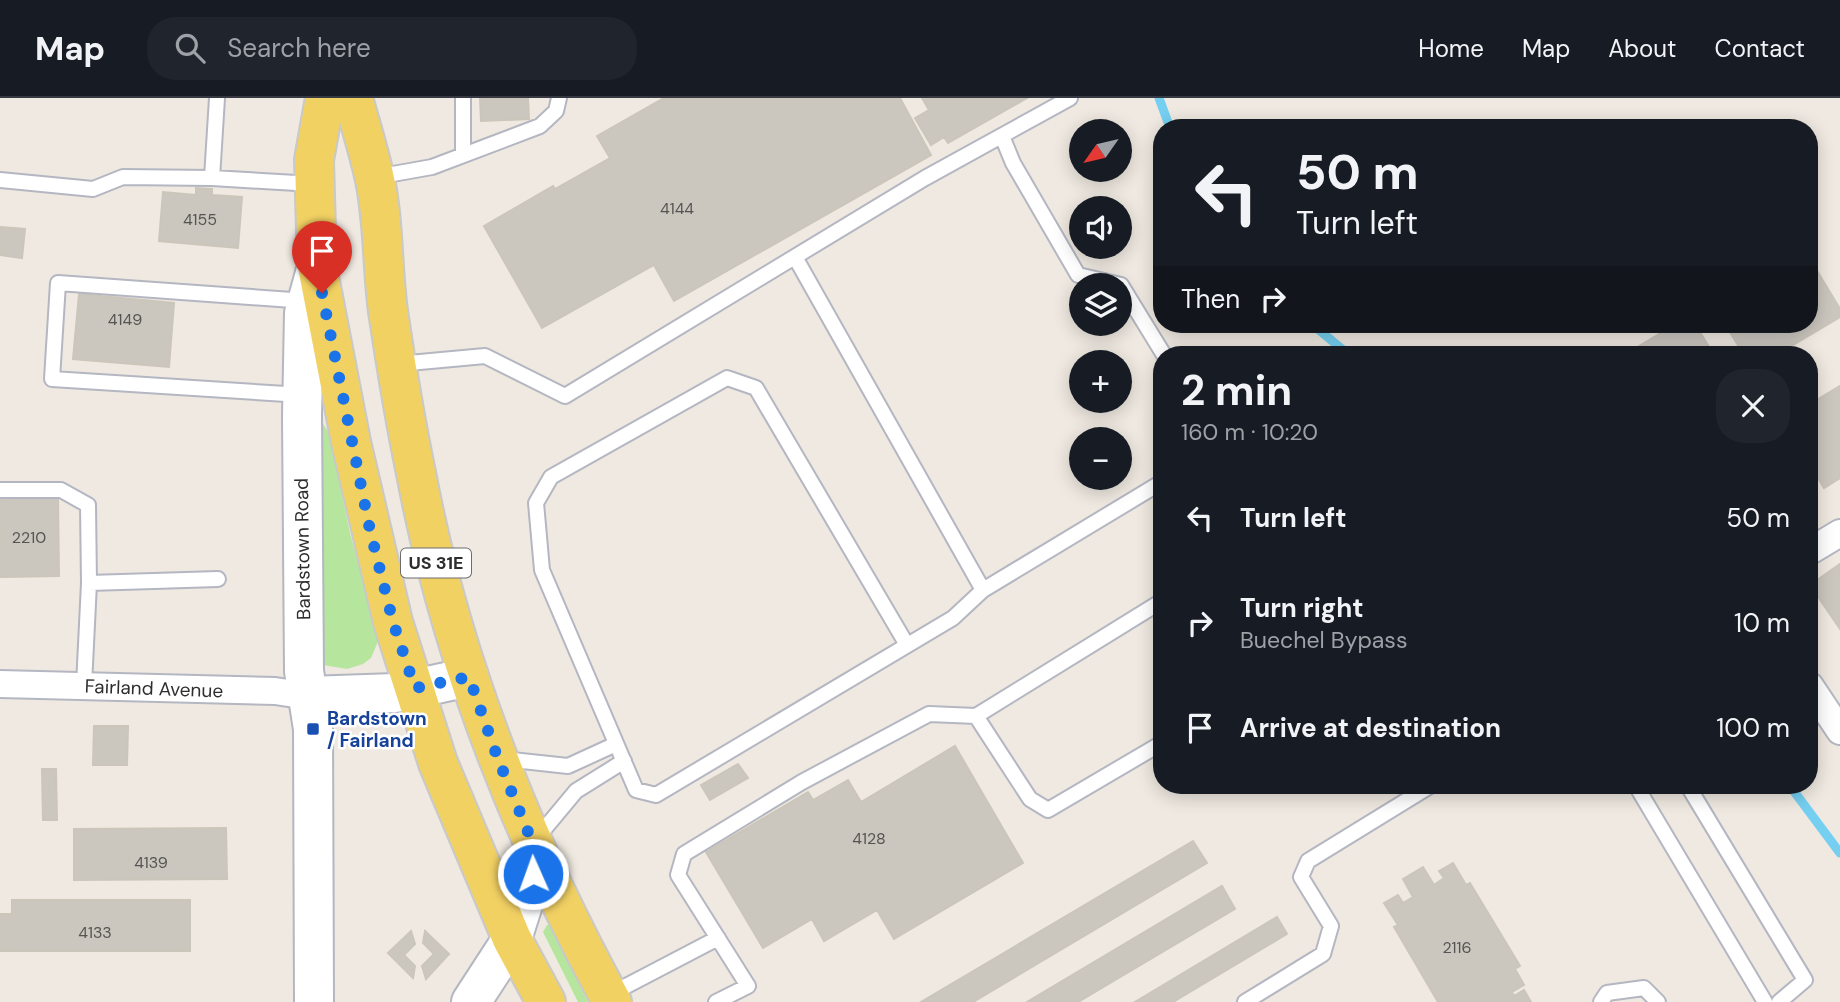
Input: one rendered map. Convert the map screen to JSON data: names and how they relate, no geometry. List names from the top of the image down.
{
  "streets": {
    "main road": ["Bardstown Road", "US 31E"],
    "street": ["Fairland Avenue"]
  },
  "crossings": [
    ["Bardstown Road", "US 31E"],
    ["Bardstown Road", "Fairland Avenue"]
  ],
  "places": {
    "transit": ["Bardstown / Fairland"]
  },
  "house_numbers": [
    "4144",
    "4155",
    "4149",
    "2210",
    "4128",
    "4139",
    "4133",
    "2116"
  ],
  "north": "bottom left",
  "page": {
    "header": "Map",
    "search": "Search here",
    "nav": [
      "Home",
      "Map",
      "About",
      "Contact"
    ],
    "map_buttons": ["+", "−"],
    "turn": ["50 m", "Turn left"],
    "then": "Then",
    "heading": ["2 min", "160 m · 10:20"],
    "list": [
      {
        "name": "Turn left",
        "value": "50 m"
      },
      {
        "name": "Turn right",
        "note": "Buechel Bypass",
        "value": "10 m"
      },
      {
        "name": "Arrive at destination",
        "value": "100 m"
      }
    ]
  }
}
